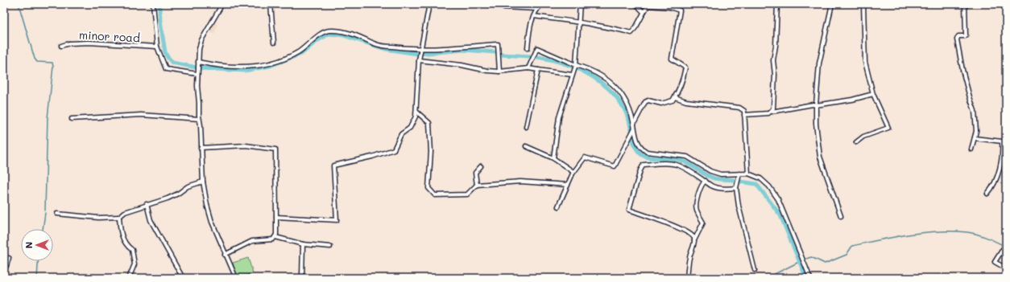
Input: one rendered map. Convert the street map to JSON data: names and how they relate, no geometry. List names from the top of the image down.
{
  "streets": {
    "street": ["minor road"]
  },
  "north": "left"
}
